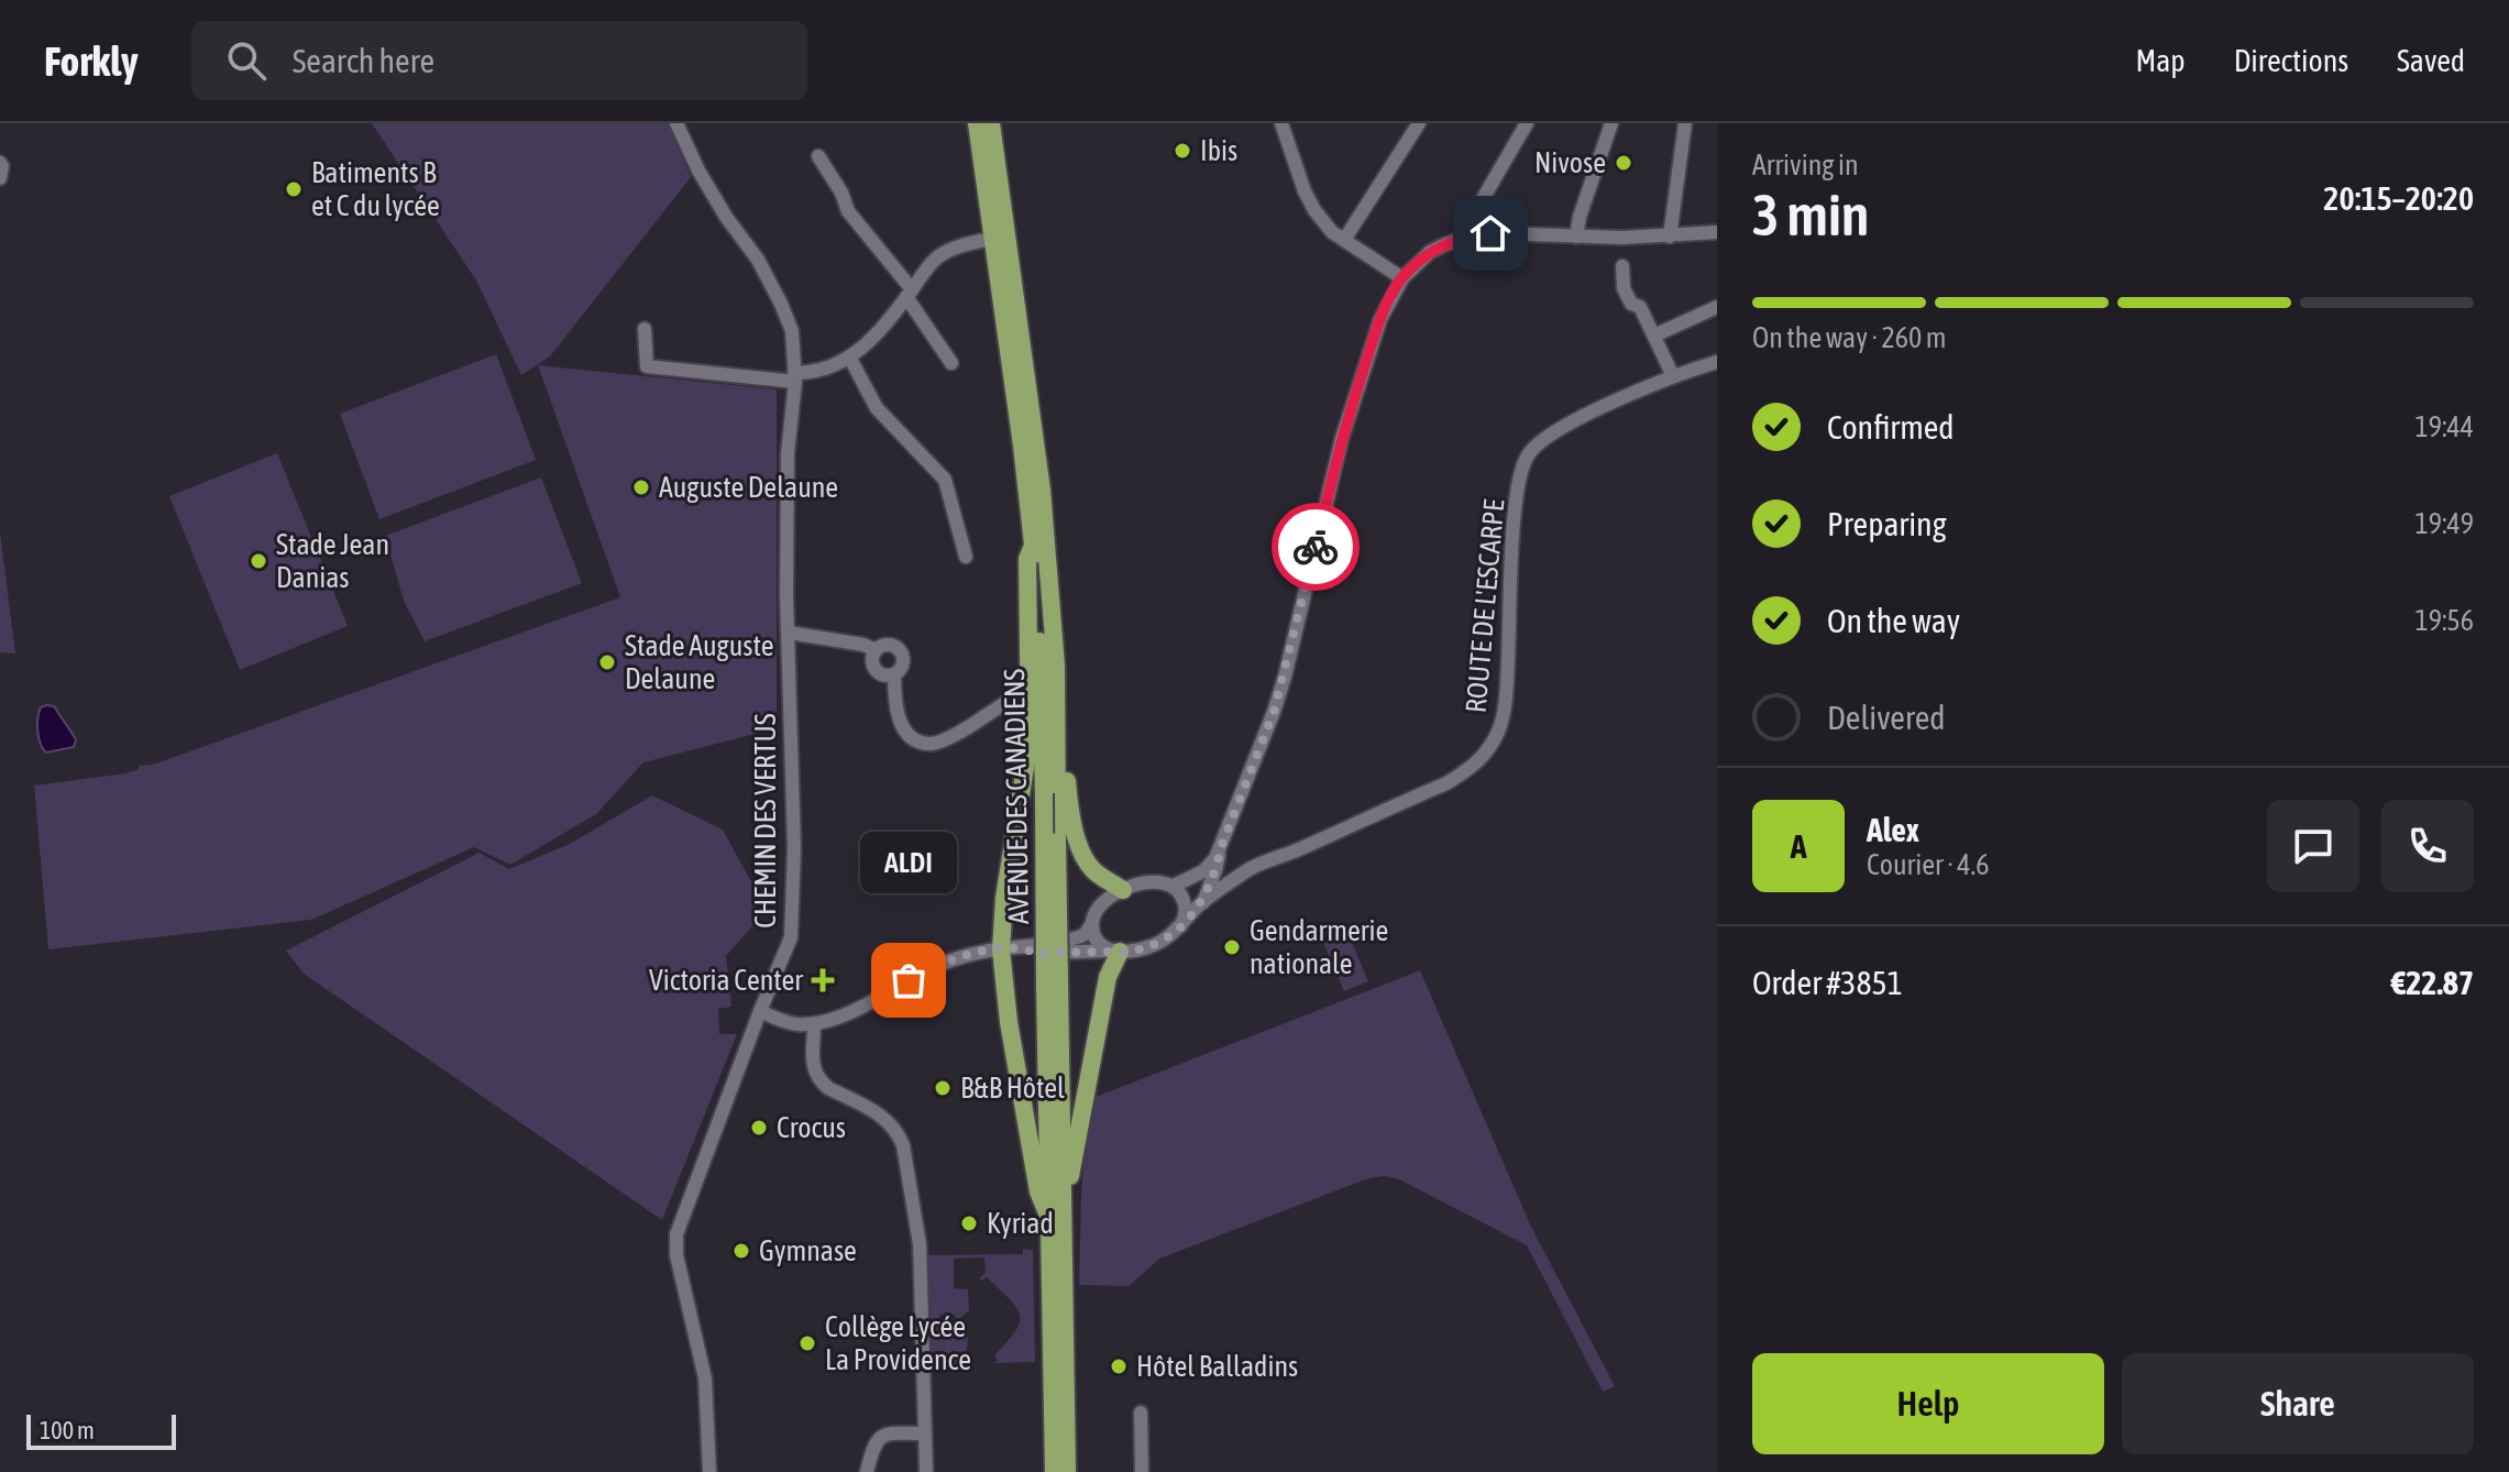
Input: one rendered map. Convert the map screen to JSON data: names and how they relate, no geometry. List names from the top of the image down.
{
  "streets": {
    "main road": ["AVENUE DES CANADIENS"],
    "street": ["ROUTE DE L'ESCARPE", "CHEMIN DES VERTUS"]
  },
  "places": {
    "other": [
      "Ibis",
      "Nivose",
      "Batiments B et C du lycée",
      "Auguste Delaune",
      "Stade Jean Danias",
      "Stade Auguste Delaune",
      "Gendarmerie nationale",
      "ALDI",
      "B&B Hôtel",
      "Crocus",
      "Kyriad",
      "Gymnase",
      "Collège Lycée La Providence",
      "Hôtel Balladins"
    ],
    "health": ["Victoria Center"]
  },
  "scale_bar": "100 m",
  "page": {
    "header": "Forkly",
    "search": "Search here",
    "nav": ["Map", "Directions", "Saved"],
    "heading": ["3 min", "Arriving in", "20:15–20:20"],
    "panel": [
      "Alex",
      "Courier · 4.6",
      "Order #3851",
      "€22.87"
    ],
    "bar": "On the way · 260 m",
    "list": [
      ["Confirmed", "19:44"],
      ["Preparing", "19:49"],
      ["On the way", "19:56"],
      "Delivered"
    ],
    "round": "A",
    "bubble": "ALDI",
    "buttons": ["Help", "Share"],
    "scale": "100 m"
  }
}
